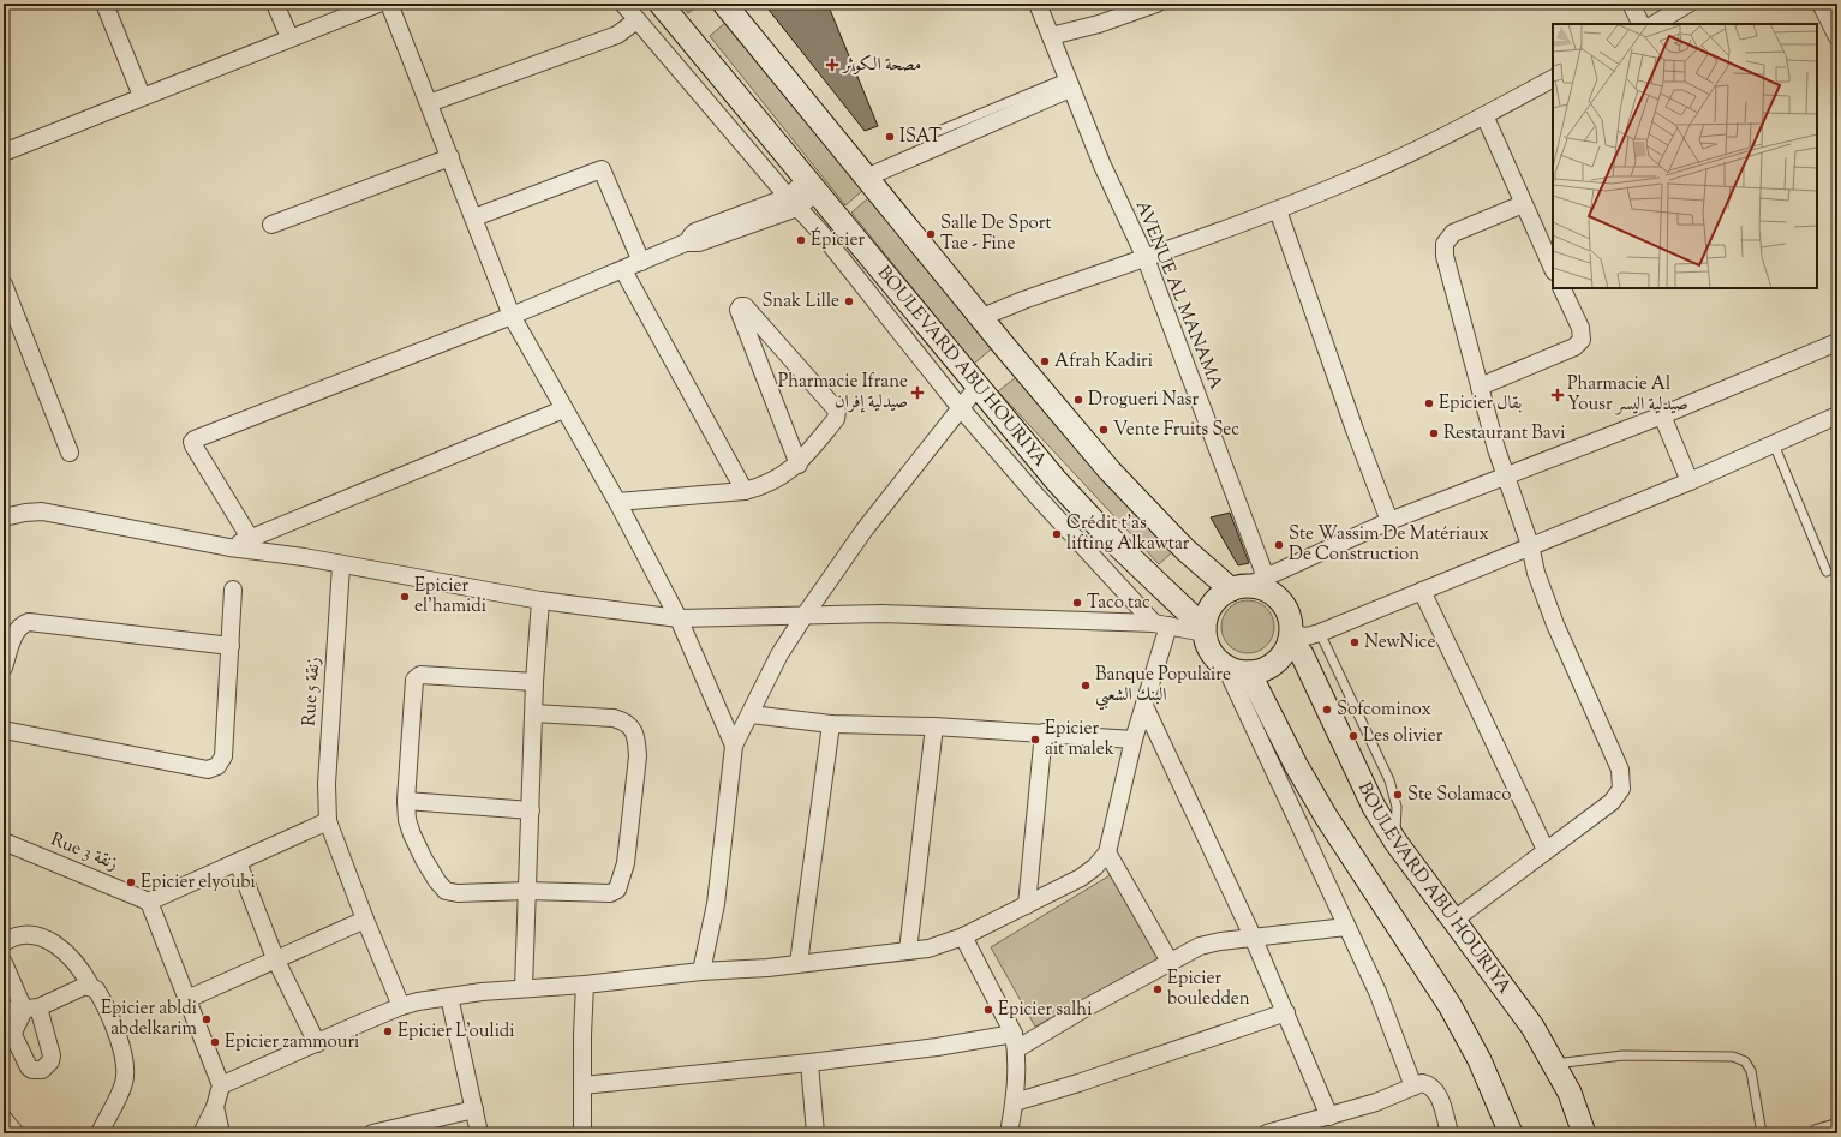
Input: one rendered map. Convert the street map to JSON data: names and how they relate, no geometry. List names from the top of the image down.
{
  "streets": {
    "main road": ["BOULEVARD ABU HOURIYA"],
    "street": ["AVENUE AL MANAMA", "Rue 5 زنقة", "Rue 3 زنقة"]
  },
  "crossings": [
    ["AVENUE AL MANAMA", "BOULEVARD ABU HOURIYA"]
  ],
  "places": {
    "health": ["مصحة الكوثر", "Pharmacie Ifrane صيدلية إفران", "Pharmacie Al Yousr صيدلية اليسر"],
    "other": [
      "ISAT",
      "Salle De Sport Tae - Fine",
      "Épicier",
      "Snak Lille",
      "Afrah Kadiri",
      "Drogueri Nasr",
      "Epicier بقال",
      "Vente Fruits Sec",
      "Restaurant Bavi",
      "Crédit t'as lifting Alkawtar",
      "Ste Wassim De Matériaux De Construction",
      "Epicier el'hamidi",
      "Taco tac",
      "NewNice",
      "Banque Populaire البنك الشعبي",
      "Sofcominox",
      "Les olivier",
      "Epicier ait malek",
      "Ste Solamaco",
      "Epicier elyoubi",
      "Epicier bouledden",
      "Epicier salhi",
      "Epicier abldi abdelkarim",
      "Epicier L'oulidi",
      "Epicier zammouri"
    ]
  }
}
